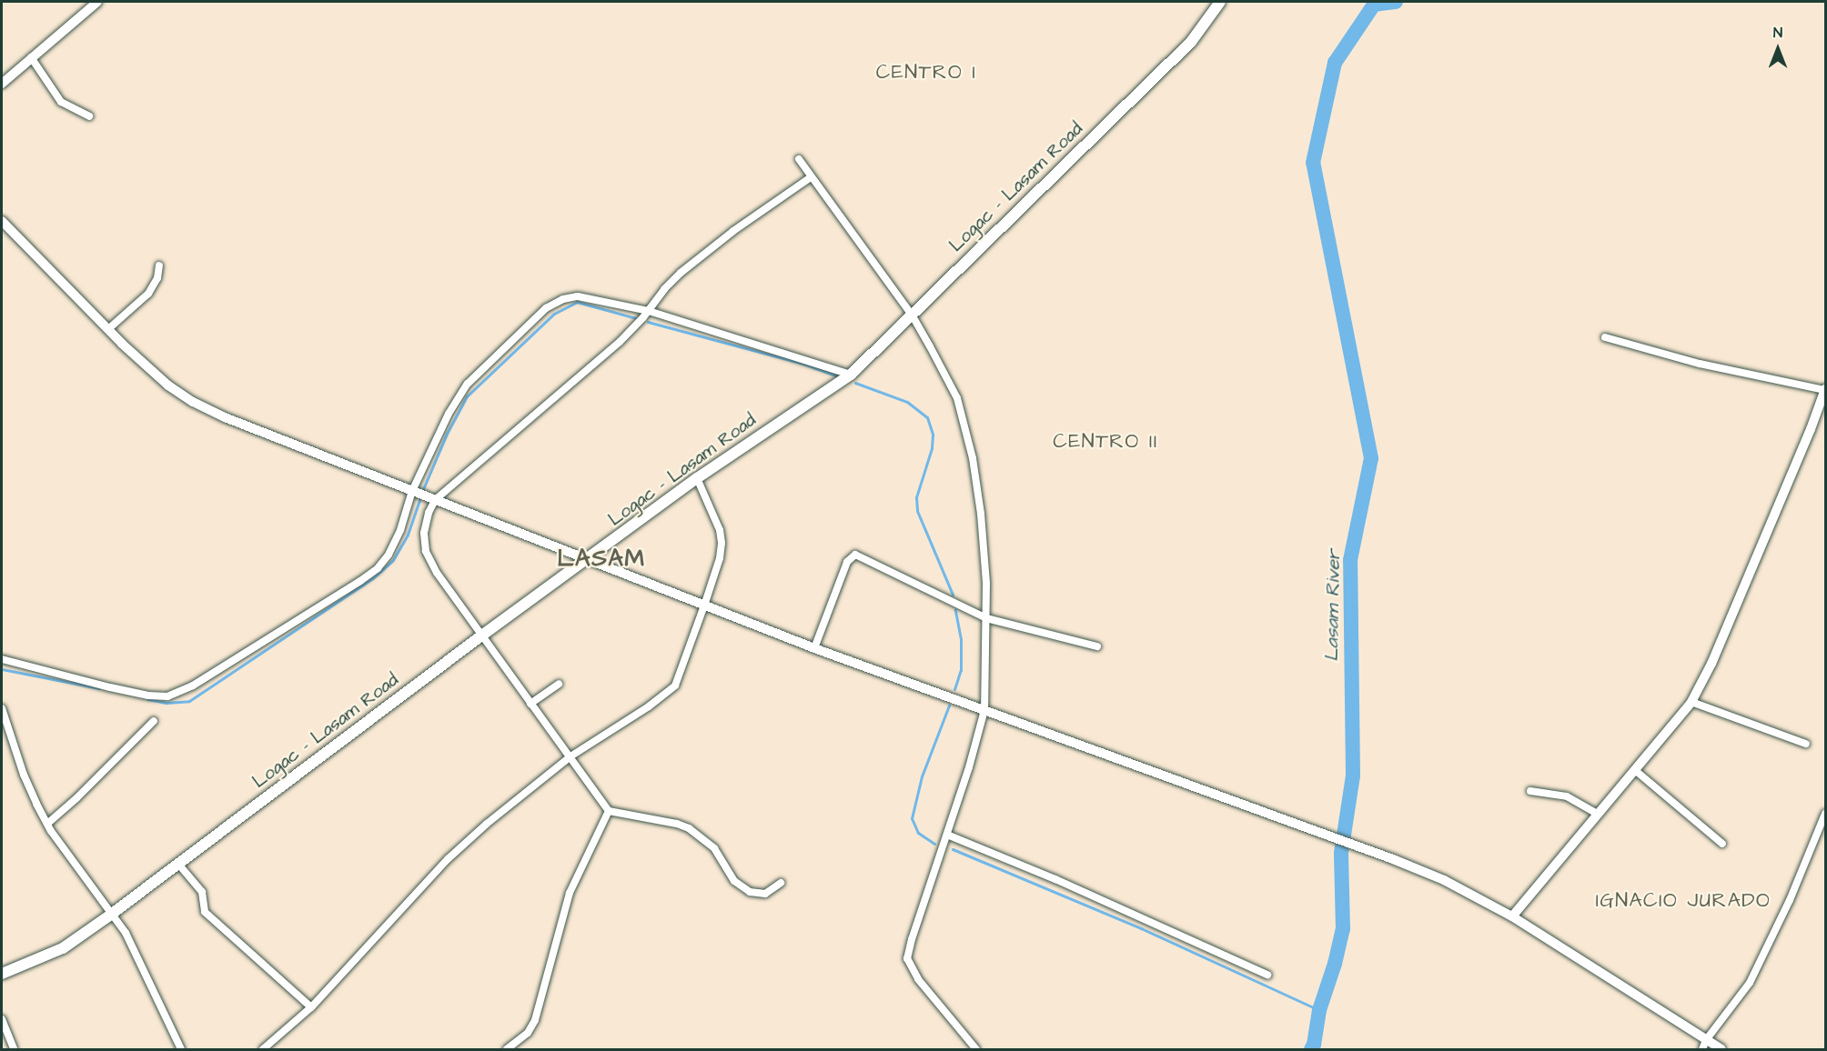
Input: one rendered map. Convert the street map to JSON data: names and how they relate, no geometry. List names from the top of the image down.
{
  "streets": {
    "main road": ["Logac - Lasam Road"]
  },
  "districts": [
    "CENTRO I",
    "CENTRO II",
    "LASAM",
    "IGNACIO JURADO"
  ],
  "water": ["Lasam River"],
  "north": "top"
}
